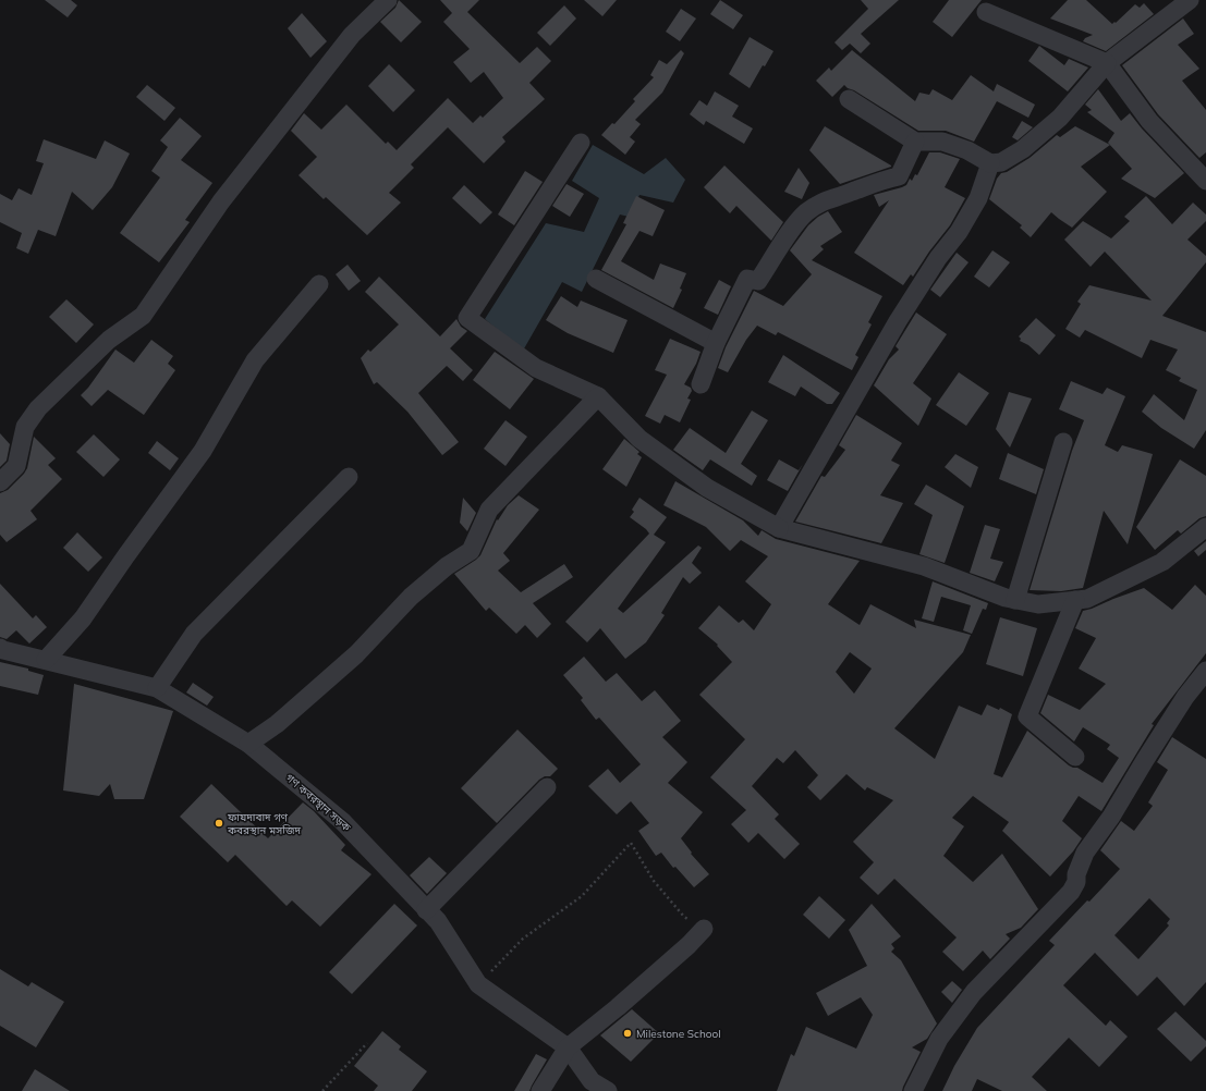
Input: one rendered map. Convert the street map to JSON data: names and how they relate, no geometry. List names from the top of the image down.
{
  "streets": {
    "street": ["গণ কবরস্থান সড়ক"]
  },
  "places": ["ফায়দাবাদ গণ কবরস্থান মসজিদ", "Milestone School"]
}
